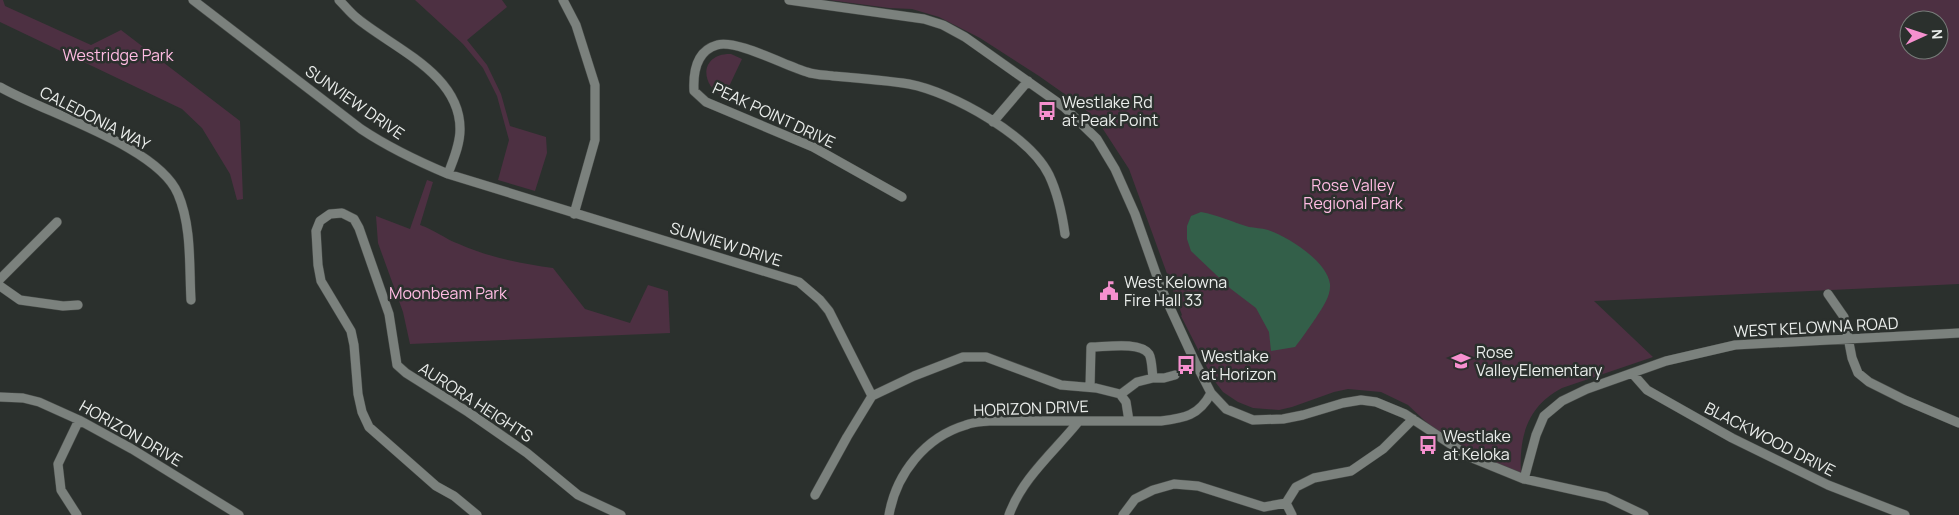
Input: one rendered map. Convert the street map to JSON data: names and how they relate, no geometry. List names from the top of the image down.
{
  "streets": {
    "street": [
      "SUNVIEW DRIVE",
      "PEAK POINT DRIVE",
      "CALEDONIA WAY",
      "WEST KELOWNA ROAD",
      "AURORA HEIGHTS",
      "HORIZON DRIVE",
      "BLACKWOOD DRIVE"
    ]
  },
  "crossings": [
    ["WEST KELOWNA ROAD", "BLACKWOOD DRIVE"]
  ],
  "parks": ["Westridge Park", "Rose Valley Regional Park", "Moonbeam Park"],
  "places": {
    "bus stop": ["Westlake Rd at Peak Point", "Westlake at Horizon", "Westlake at Keloka"],
    "public building": ["West Kelowna Fire Hall 33"],
    "school or university": ["Rose ValleyElementary"]
  },
  "north": "right"
}
